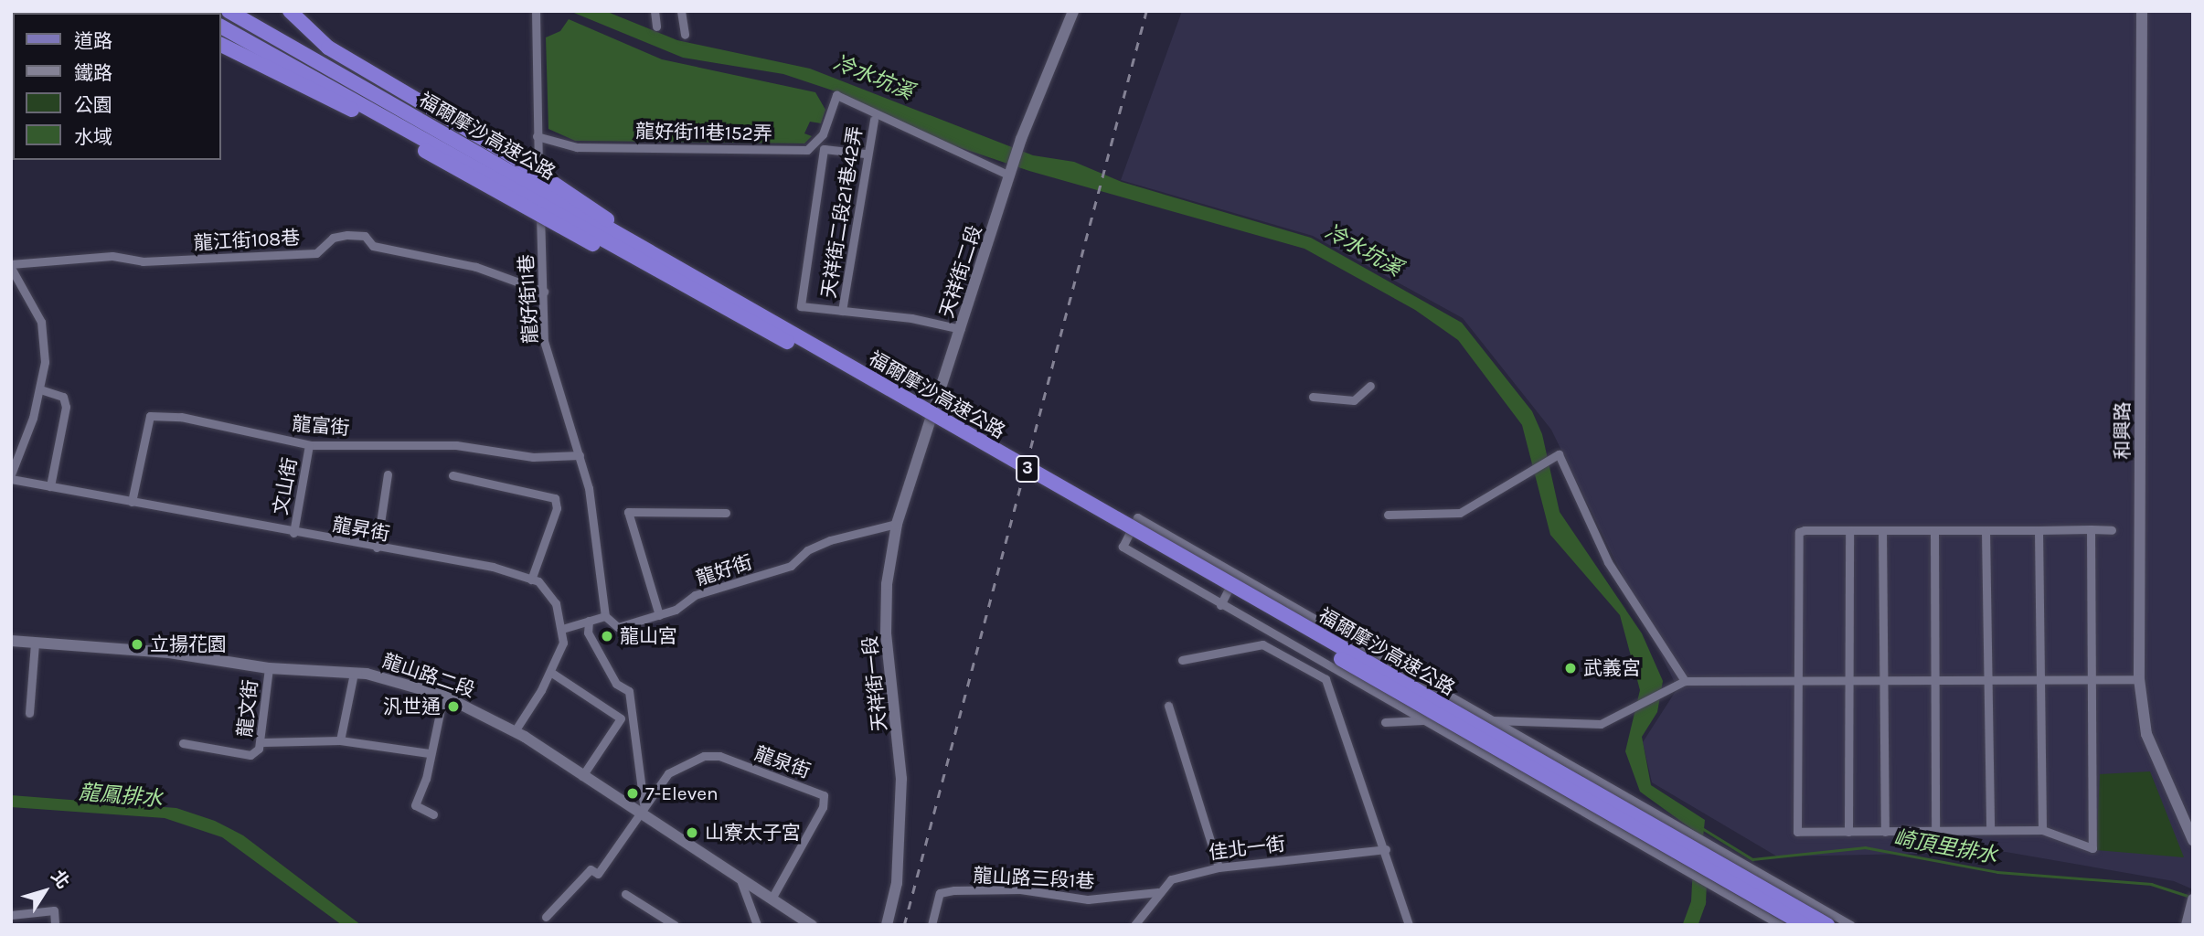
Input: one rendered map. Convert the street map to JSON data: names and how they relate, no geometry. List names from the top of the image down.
{
  "streets": {
    "highway": ["福爾摩沙高速公路", "3"],
    "street": [
      "龍好街11巷152弄",
      "天祥街二段21巷42弄",
      "龍江街108巷",
      "天祥街二段",
      "龍好街11巷",
      "龍富街",
      "和興路",
      "文山街",
      "龍昇街",
      "龍好街",
      "龍山路二段",
      "天祥街一段",
      "龍文街",
      "龍泉街",
      "佳北一街",
      "龍山路三段1巷"
    ]
  },
  "crossings": [
    ["龍好街11巷152弄", "天祥街二段"],
    ["龍好街11巷152弄", "龍好街11巷"],
    ["龍江街108巷", "龍好街11巷"],
    ["天祥街二段", "天祥街一段"],
    ["龍好街11巷", "龍富街"],
    ["龍好街11巷", "龍好街"],
    ["龍富街", "文山街"],
    ["龍富街", "龍昇街"],
    ["文山街", "龍昇街"],
    ["龍好街", "天祥街一段"],
    ["龍山路二段", "龍文街"],
    ["龍山路二段", "龍泉街"],
    ["佳北一街", "龍山路三段1巷"]
  ],
  "water": ["冷水坑溪", "龍鳳排水", "崎頂里排水"],
  "places": [
    "龍山宮",
    "立揚花園",
    "武義宮",
    "汎世通",
    "7-Eleven",
    "山寮太子宮"
  ],
  "legend": [
    "道路",
    "鐵路",
    "公園",
    "水域"
  ],
  "north": "top right"
}
